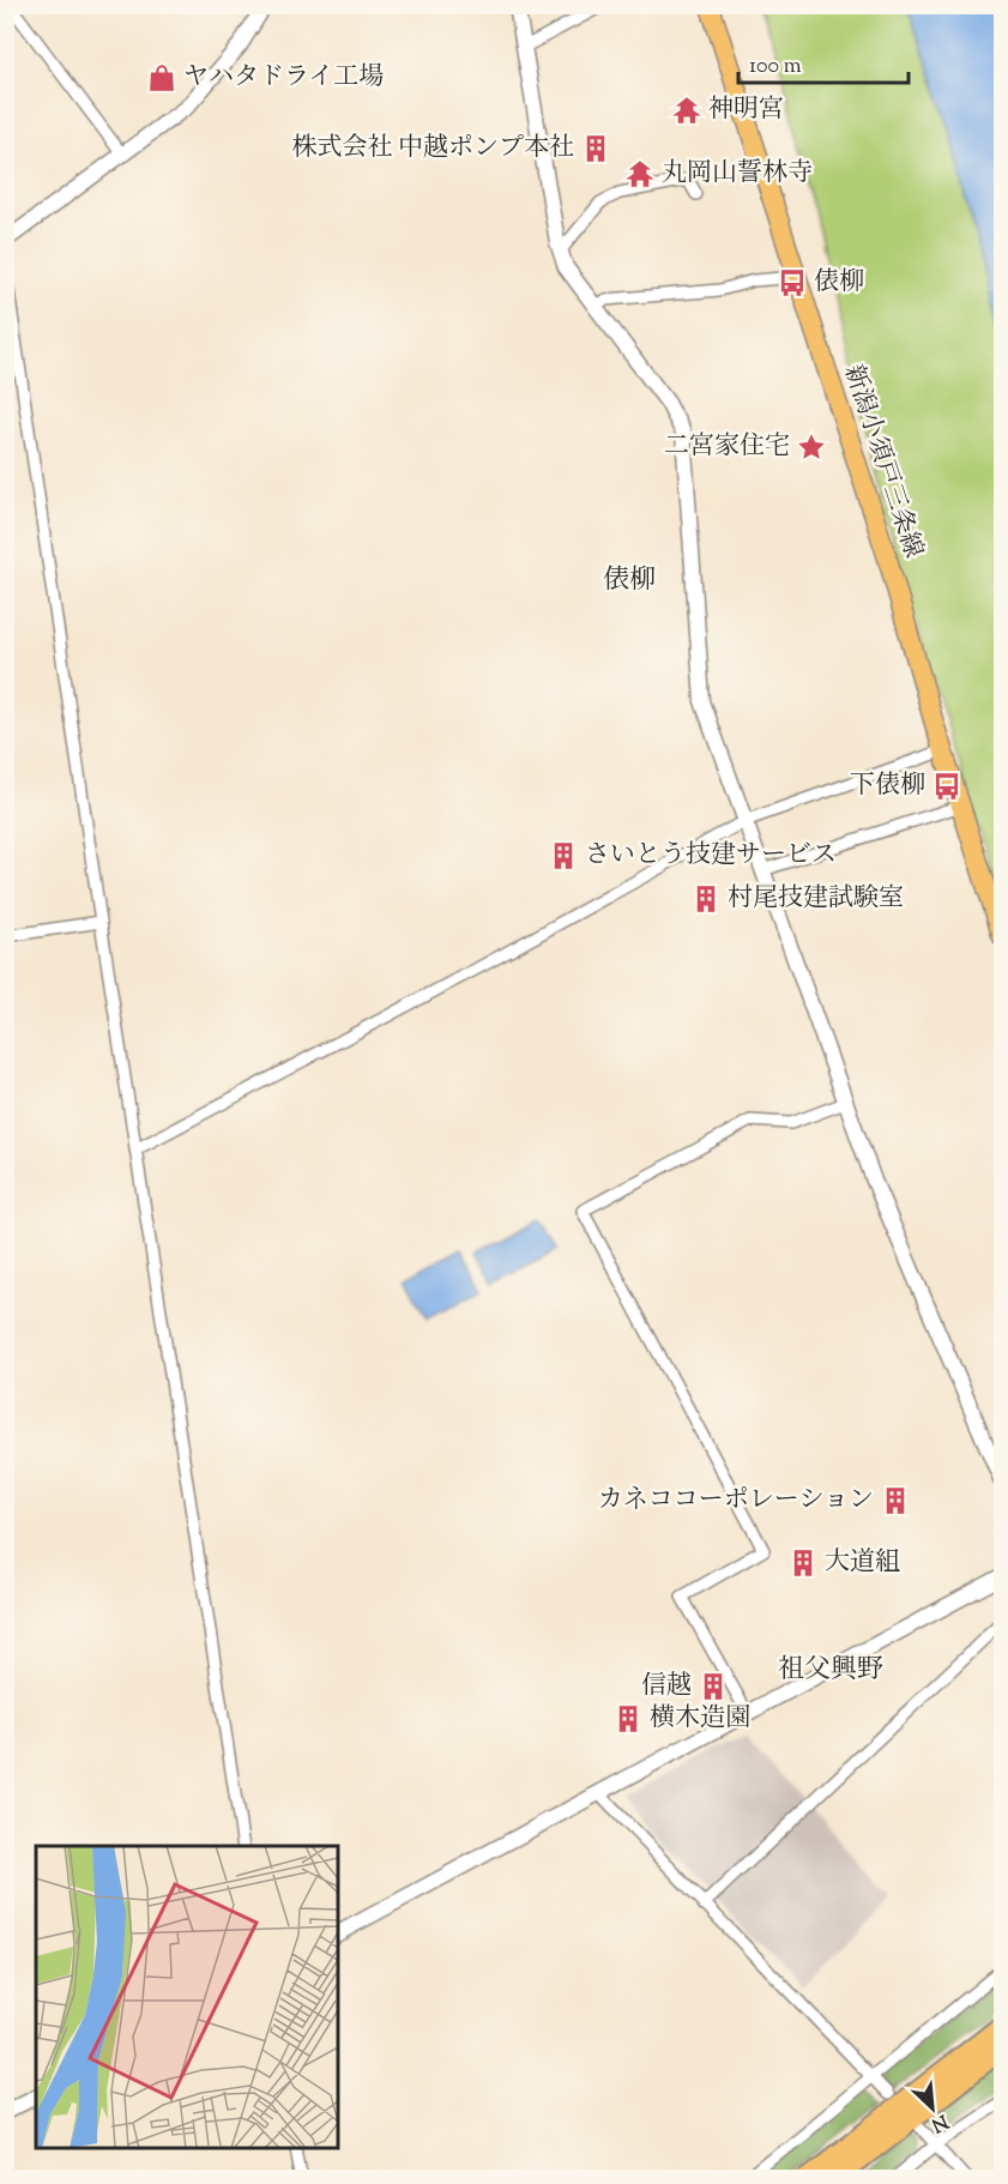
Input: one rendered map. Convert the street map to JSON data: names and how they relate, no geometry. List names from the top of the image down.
{
  "streets": {
    "main road": ["新潟小須戸三条線"]
  },
  "districts": ["俵柳", "祖父興野"],
  "places": {
    "shop": ["ヤハタドライ工場"],
    "temple": ["神明宮", "丸岡山誓林寺"],
    "building": [
      "株式会社 中越ポンプ本社",
      "さいとう技建サービス",
      "村尾技建試験室",
      "カネココーポレーション",
      "大道組",
      "信越",
      "横木造園"
    ],
    "bus stop": ["俵柳", "下俵柳"],
    "place": ["二宮家住宅"]
  },
  "scale_bar": "100 m",
  "north": "bottom right"
}
